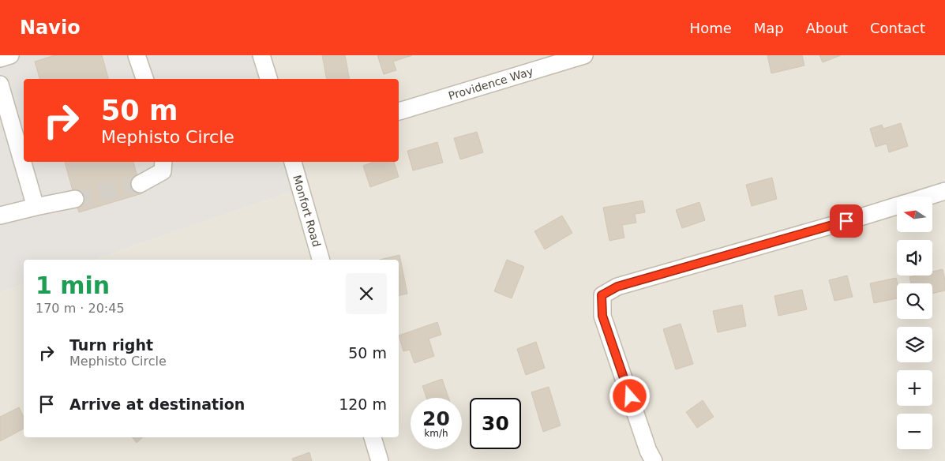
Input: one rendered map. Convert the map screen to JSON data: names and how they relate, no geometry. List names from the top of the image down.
{
  "streets": {
    "street": ["Providence Way", "Monfort Road"]
  },
  "north": "left",
  "page": {
    "header": "Navio",
    "nav": [
      "Home",
      "Map",
      "About",
      "Contact"
    ],
    "turn": ["50 m", "Mephisto Circle"],
    "map_buttons": ["+", "−"],
    "heading": ["1 min", "170 m · 20:45"],
    "list": [
      {
        "name": "Turn right",
        "note": "Mephisto Circle",
        "value": "50 m"
      },
      {
        "name": "Arrive at destination",
        "value": "120 m"
      }
    ],
    "speed": "20 km/h",
    "limit": "30"
  }
}
